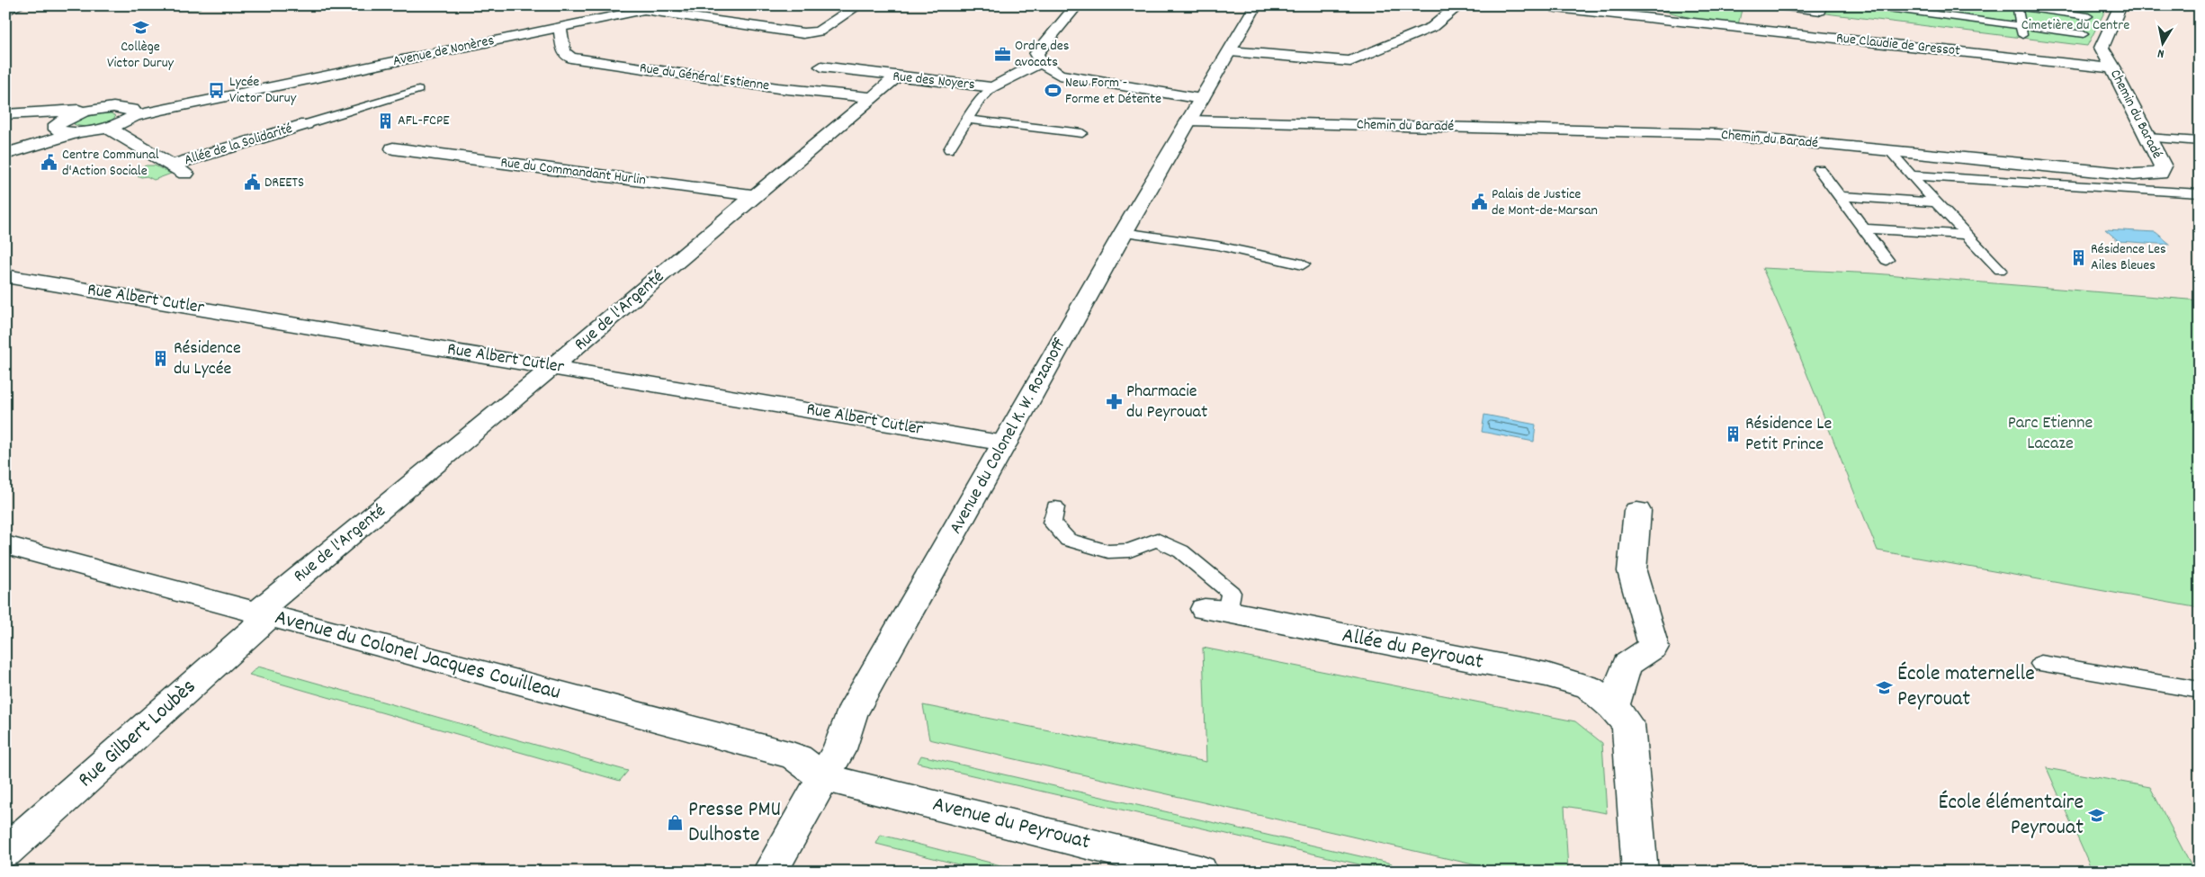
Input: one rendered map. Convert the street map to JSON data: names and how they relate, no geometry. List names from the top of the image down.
{
  "streets": {
    "street": [
      "Rue Claudie de Gressot",
      "Avenue de Nonères",
      "Rue du Général Estienne",
      "Rue des Noyers",
      "Chemin du Baradé",
      "Allée de la Solidarité",
      "Rue du Commandant Hurlin",
      "Rue Albert Cutler",
      "Rue de l'Argenté",
      "Avenue du Colonel K. W. Rozanoff",
      "Allée du Peyrouat",
      "Avenue du Colonel Jacques Couilleau",
      "Rue Gilbert Loubès",
      "Avenue du Peyrouat"
    ]
  },
  "crossings": [
    ["Rue Claudie de Gressot", "Chemin du Baradé"],
    ["Avenue de Nonères", "Rue du Général Estienne"],
    ["Rue du Général Estienne", "Rue de l'Argenté"],
    ["Rue des Noyers", "Rue de l'Argenté"],
    ["Chemin du Baradé", "Avenue du Colonel K. W. Rozanoff"],
    ["Rue du Commandant Hurlin", "Rue de l'Argenté"],
    ["Rue Albert Cutler", "Rue de l'Argenté"],
    ["Rue Albert Cutler", "Avenue du Colonel K. W. Rozanoff"],
    ["Rue de l'Argenté", "Avenue du Colonel Jacques Couilleau"],
    ["Rue de l'Argenté", "Rue Gilbert Loubès"],
    ["Avenue du Colonel K. W. Rozanoff", "Avenue du Colonel Jacques Couilleau"],
    ["Avenue du Colonel K. W. Rozanoff", "Avenue du Peyrouat"],
    ["Avenue du Colonel Jacques Couilleau", "Rue Gilbert Loubès"],
    ["Avenue du Colonel Jacques Couilleau", "Avenue du Peyrouat"]
  ],
  "parks": ["Cimetière du Centre", "Parc Etienne Lacaze"],
  "places": {
    "school or university": ["Collège Victor Duruy", "École maternelle Peyrouat", "École élémentaire Peyrouat"],
    "office": ["Ordre des avocats"],
    "bus stop": ["Lycée Victor Duruy"],
    "sports": ["New Form - Forme et Détente"],
    "building": [
      "AFL-FCPE",
      "Résidence Les Ailes Bleues",
      "Résidence du Lycée",
      "Résidence Le Petit Prince"
    ],
    "public building": ["Centre Communal d'Action Sociale", "DREETS", "Palais de Justice de Mont-de-Marsan"],
    "pharmacy": ["Pharmacie du Peyrouat"],
    "shop": ["Presse PMU Dulhoste"]
  },
  "north": "bottom"
}
